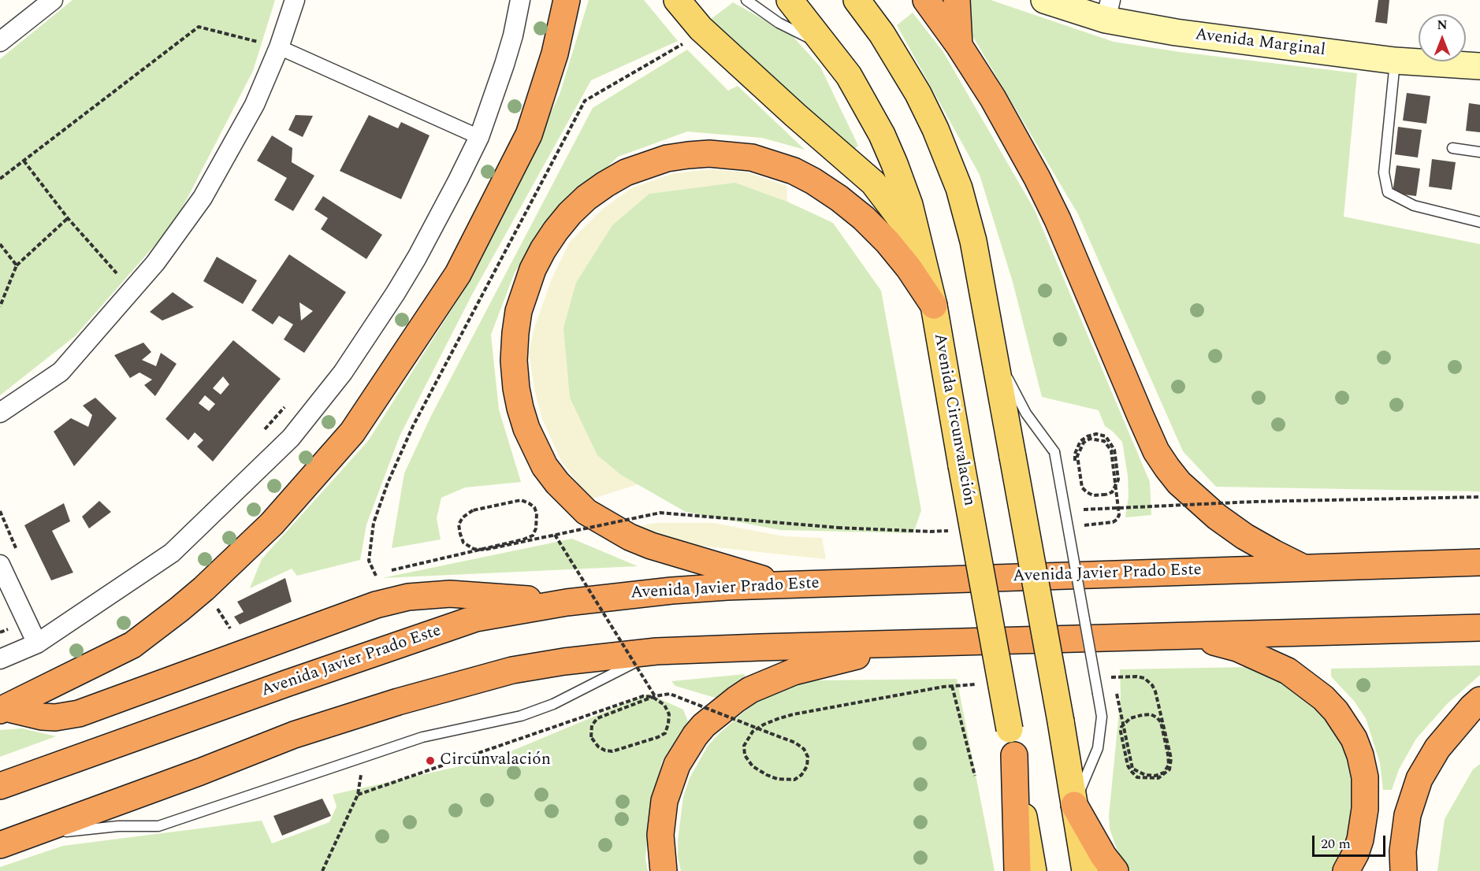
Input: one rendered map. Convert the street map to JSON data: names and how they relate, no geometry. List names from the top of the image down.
{
  "streets": {
    "highway": ["Avenida Javier Prado Este"],
    "main road": ["Avenida Marginal", "Avenida Circunvalación"]
  },
  "places": ["Circunvalación"],
  "scale_bar": "20 m",
  "north": "top"
}
